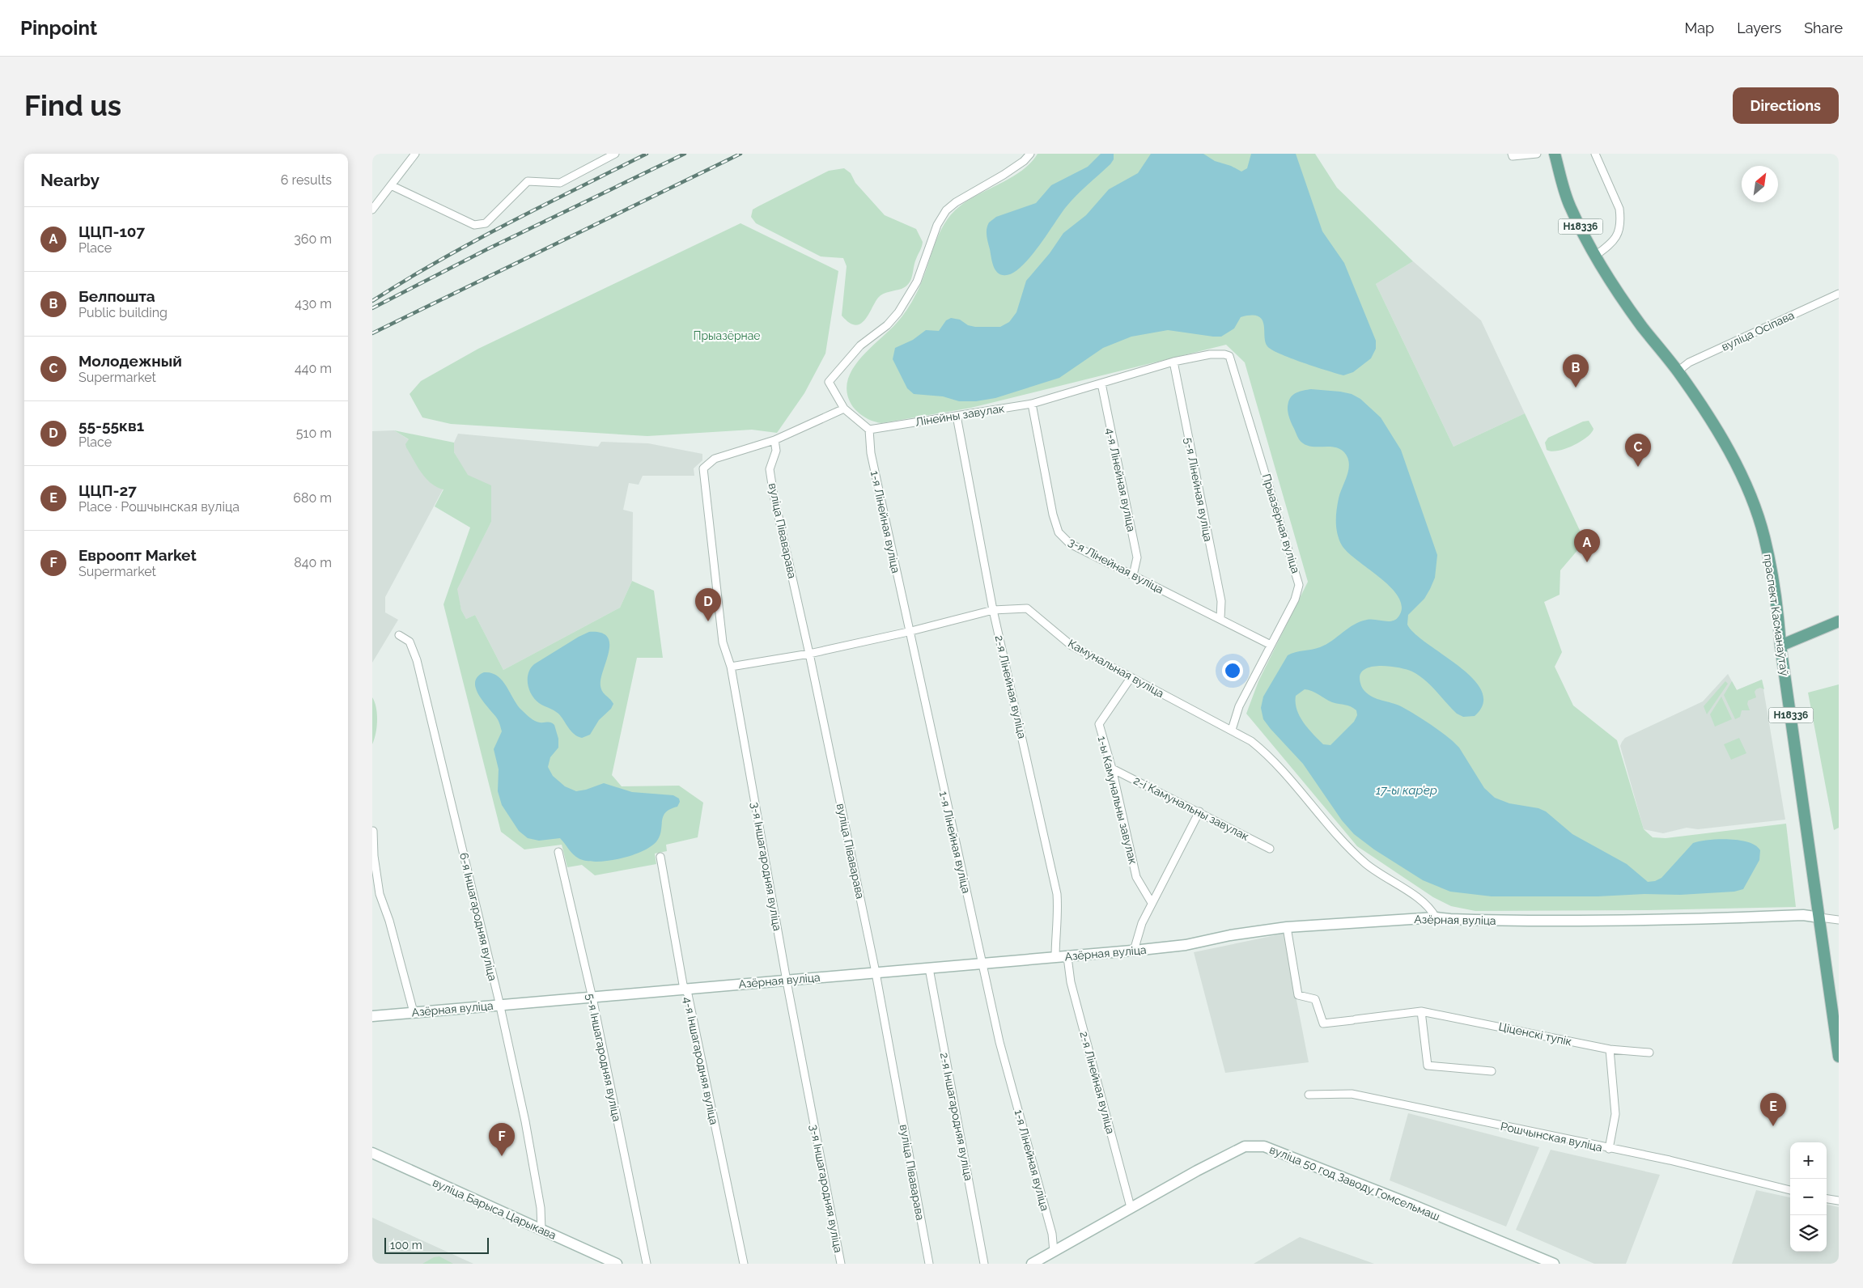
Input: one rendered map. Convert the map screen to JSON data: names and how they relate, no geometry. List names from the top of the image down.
{
  "streets": {
    "main road": ["Н18336", "праспект Касманаўтаў"],
    "street": [
      "вуліца Осіпава",
      "Лінейны завулак",
      "4-я Лінейная вуліца",
      "5-я Лінейная вуліца",
      "1-я Лінейная вуліца",
      "Прыазёрная вуліца",
      "вуліца Піваварава",
      "3-я Лінейная вуліца",
      "Камунальная вуліца",
      "2-я Лінейная вуліца",
      "1-ы Камунальны завулак",
      "2-і Камунальны завулак",
      "3-я Іншагародняя вуліца",
      "6-я Іншагародняя вуліца",
      "Азёрная вуліца",
      "Ціценскі тупік",
      "5-я Іншагародняя вуліца",
      "4-я Іншагародняя вуліца",
      "2-я Іншагародняя вуліца",
      "Рошчынская вуліца",
      "вуліца 50 год Заводу Гомсельмаш",
      "вуліца Барыса Царыкава"
    ]
  },
  "crossings": [
    ["вуліца Осіпава", "праспект Касманаўтаў"],
    ["Лінейны завулак", "4-я Лінейная вуліца"],
    ["Лінейны завулак", "5-я Лінейная вуліца"],
    ["Лінейны завулак", "1-я Лінейная вуліца"],
    ["Лінейны завулак", "Прыазёрная вуліца"],
    ["Лінейны завулак", "3-я Лінейная вуліца"],
    ["Лінейны завулак", "2-я Лінейная вуліца"],
    ["4-я Лінейная вуліца", "3-я Лінейная вуліца"],
    ["5-я Лінейная вуліца", "3-я Лінейная вуліца"],
    ["1-я Лінейная вуліца", "Камунальная вуліца"],
    ["1-я Лінейная вуліца", "Азёрная вуліца"],
    ["1-я Лінейная вуліца", "вуліца 50 год Заводу Гомсельмаш"],
    ["Прыазёрная вуліца", "3-я Лінейная вуліца"],
    ["Прыазёрная вуліца", "Камунальная вуліца"],
    ["вуліца Піваварава", "Камунальная вуліца"],
    ["вуліца Піваварава", "3-я Іншагародняя вуліца"],
    ["вуліца Піваварава", "Азёрная вуліца"],
    ["праспект Касманаўтаў", "Азёрная вуліца"],
    ["Камунальная вуліца", "2-я Лінейная вуліца"],
    ["Камунальная вуліца", "1-ы Камунальны завулак"],
    ["Камунальная вуліца", "3-я Іншагародняя вуліца"],
    ["Камунальная вуліца", "Азёрная вуліца"],
    ["2-я Лінейная вуліца", "Азёрная вуліца"],
    ["2-я Лінейная вуліца", "вуліца 50 год Заводу Гомсельмаш"],
    ["1-ы Камунальны завулак", "2-і Камунальны завулак"],
    ["3-я Іншагародняя вуліца", "Азёрная вуліца"],
    ["6-я Іншагародняя вуліца", "Азёрная вуліца"],
    ["6-я Іншагародняя вуліца", "вуліца Барыса Царыкава"],
    ["Азёрная вуліца", "Ціценскі тупік"],
    ["Азёрная вуліца", "5-я Іншагародняя вуліца"],
    ["Азёрная вуліца", "4-я Іншагародняя вуліца"],
    ["Азёрная вуліца", "2-я Іншагародняя вуліца"]
  ],
  "water": ["17-ы кар’ер"],
  "parks": ["Прыазёрнае"],
  "scale_bar": "100 m",
  "north": "top right",
  "page": {
    "header": "Pinpoint",
    "nav": ["Map", "Layers", "Share"],
    "buttons": "Directions",
    "title": "Find us",
    "heading": ["Nearby", "6 results"],
    "list": [
      {
        "mark": "A",
        "name": "ЦЦП-107",
        "note": "Place",
        "value": "360 m"
      },
      {
        "mark": "B",
        "name": "Белпошта",
        "note": "Public building",
        "value": "430 m"
      },
      {
        "mark": "C",
        "name": "Молодежный",
        "note": "Supermarket",
        "value": "440 m"
      },
      {
        "mark": "D",
        "name": "55-55кв1",
        "note": "Place",
        "value": "510 m"
      },
      {
        "mark": "E",
        "name": "ЦЦП-27",
        "note": "Place · Рошчынская вуліца",
        "value": "680 m"
      },
      {
        "mark": "F",
        "name": "Евроопт Market",
        "note": "Supermarket",
        "value": "840 m"
      }
    ],
    "pins": [
      "B",
      "C",
      "A",
      "D",
      "E",
      "F"
    ],
    "map_buttons": ["+", "−"],
    "scale": "100 m"
  }
}
